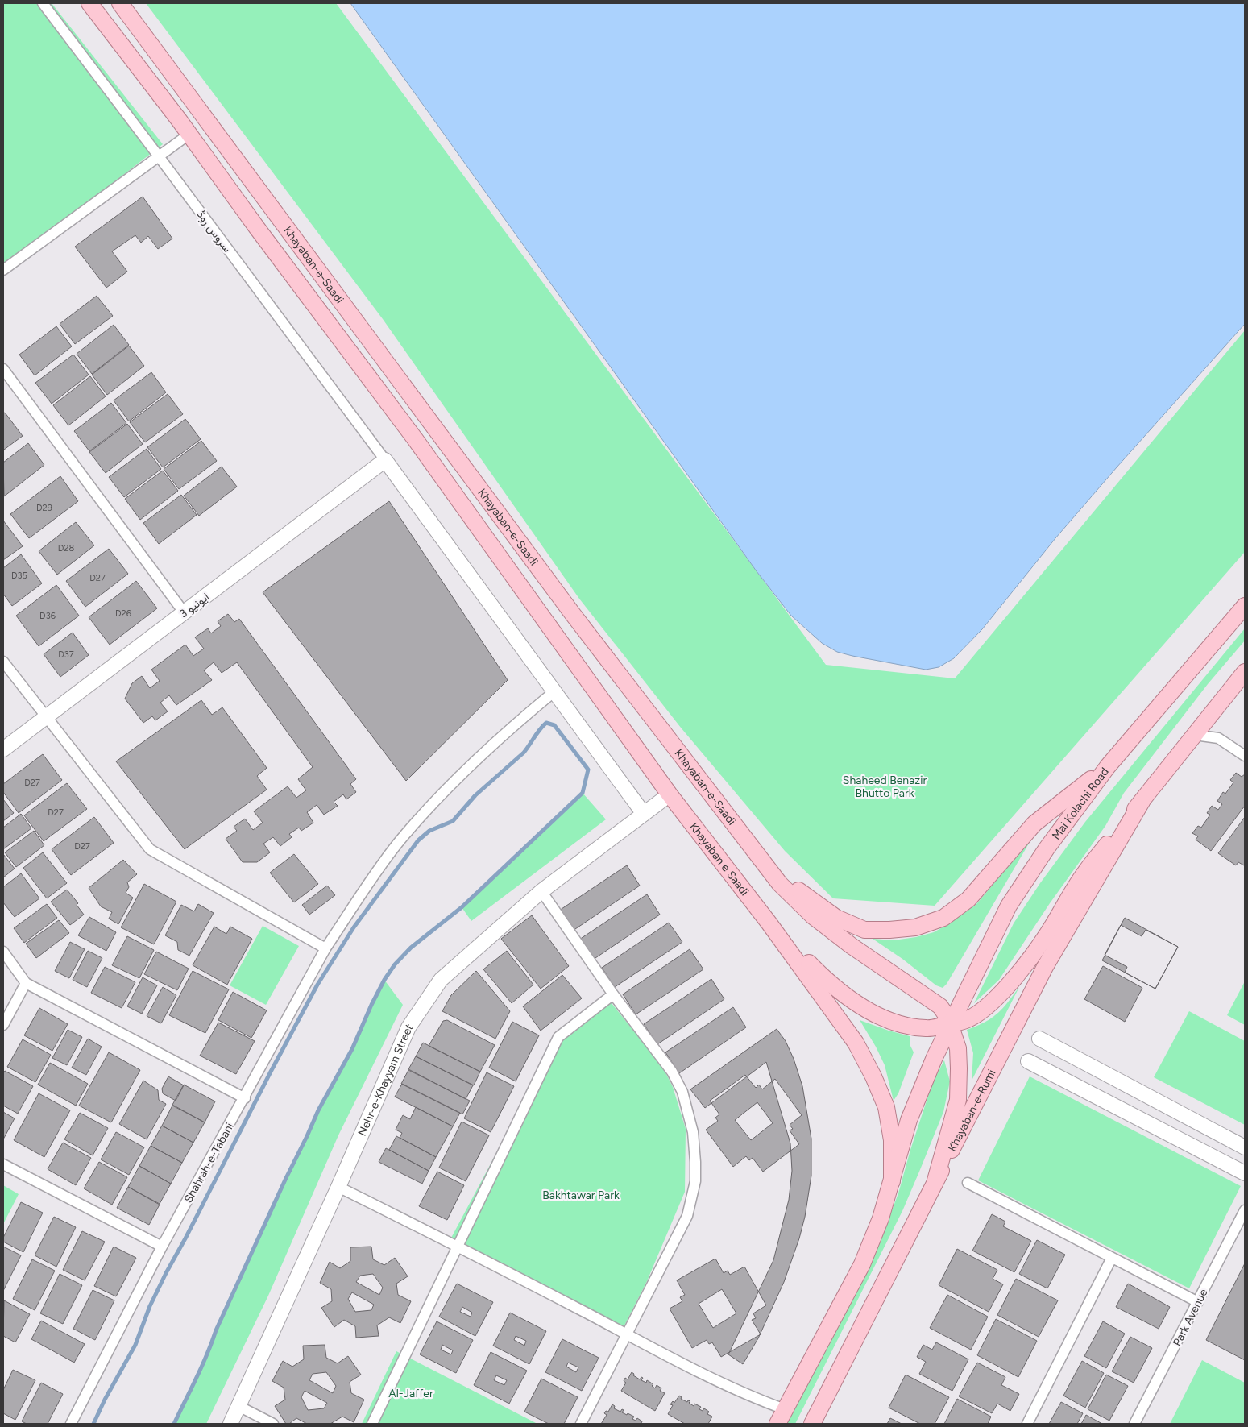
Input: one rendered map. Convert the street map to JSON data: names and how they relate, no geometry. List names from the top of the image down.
{
  "streets": {
    "main road": [
      "Khayaban-e-Saadi",
      "Mai Kolachi Road",
      "Khayaban e Saadi",
      "Khayaban-e-Rumi"
    ],
    "street": [
      "سروس روڈ",
      "ایونیو 3",
      "Nehr-e-Khayyam Street",
      "Shahrah-e-Tabani",
      "Park Avenue"
    ]
  },
  "crossings": [
    ["سروس روڈ", "ایونیو 3"],
    ["Khayaban-e-Saadi", "Mai Kolachi Road"],
    ["Khayaban-e-Saadi", "Khayaban e Saadi"],
    ["Khayaban-e-Saadi", "Nehr-e-Khayyam Street"],
    ["Khayaban e Saadi", "Nehr-e-Khayyam Street"]
  ],
  "parks": ["Shaheed Benazir Bhutto Park", "Bakhtawar Park", "Al-Jaffer"],
  "house_numbers": [
    "D29",
    "D28",
    "D35",
    "D27",
    "D26",
    "D36",
    "D37",
    "D27",
    "D27",
    "D27"
  ]
}
